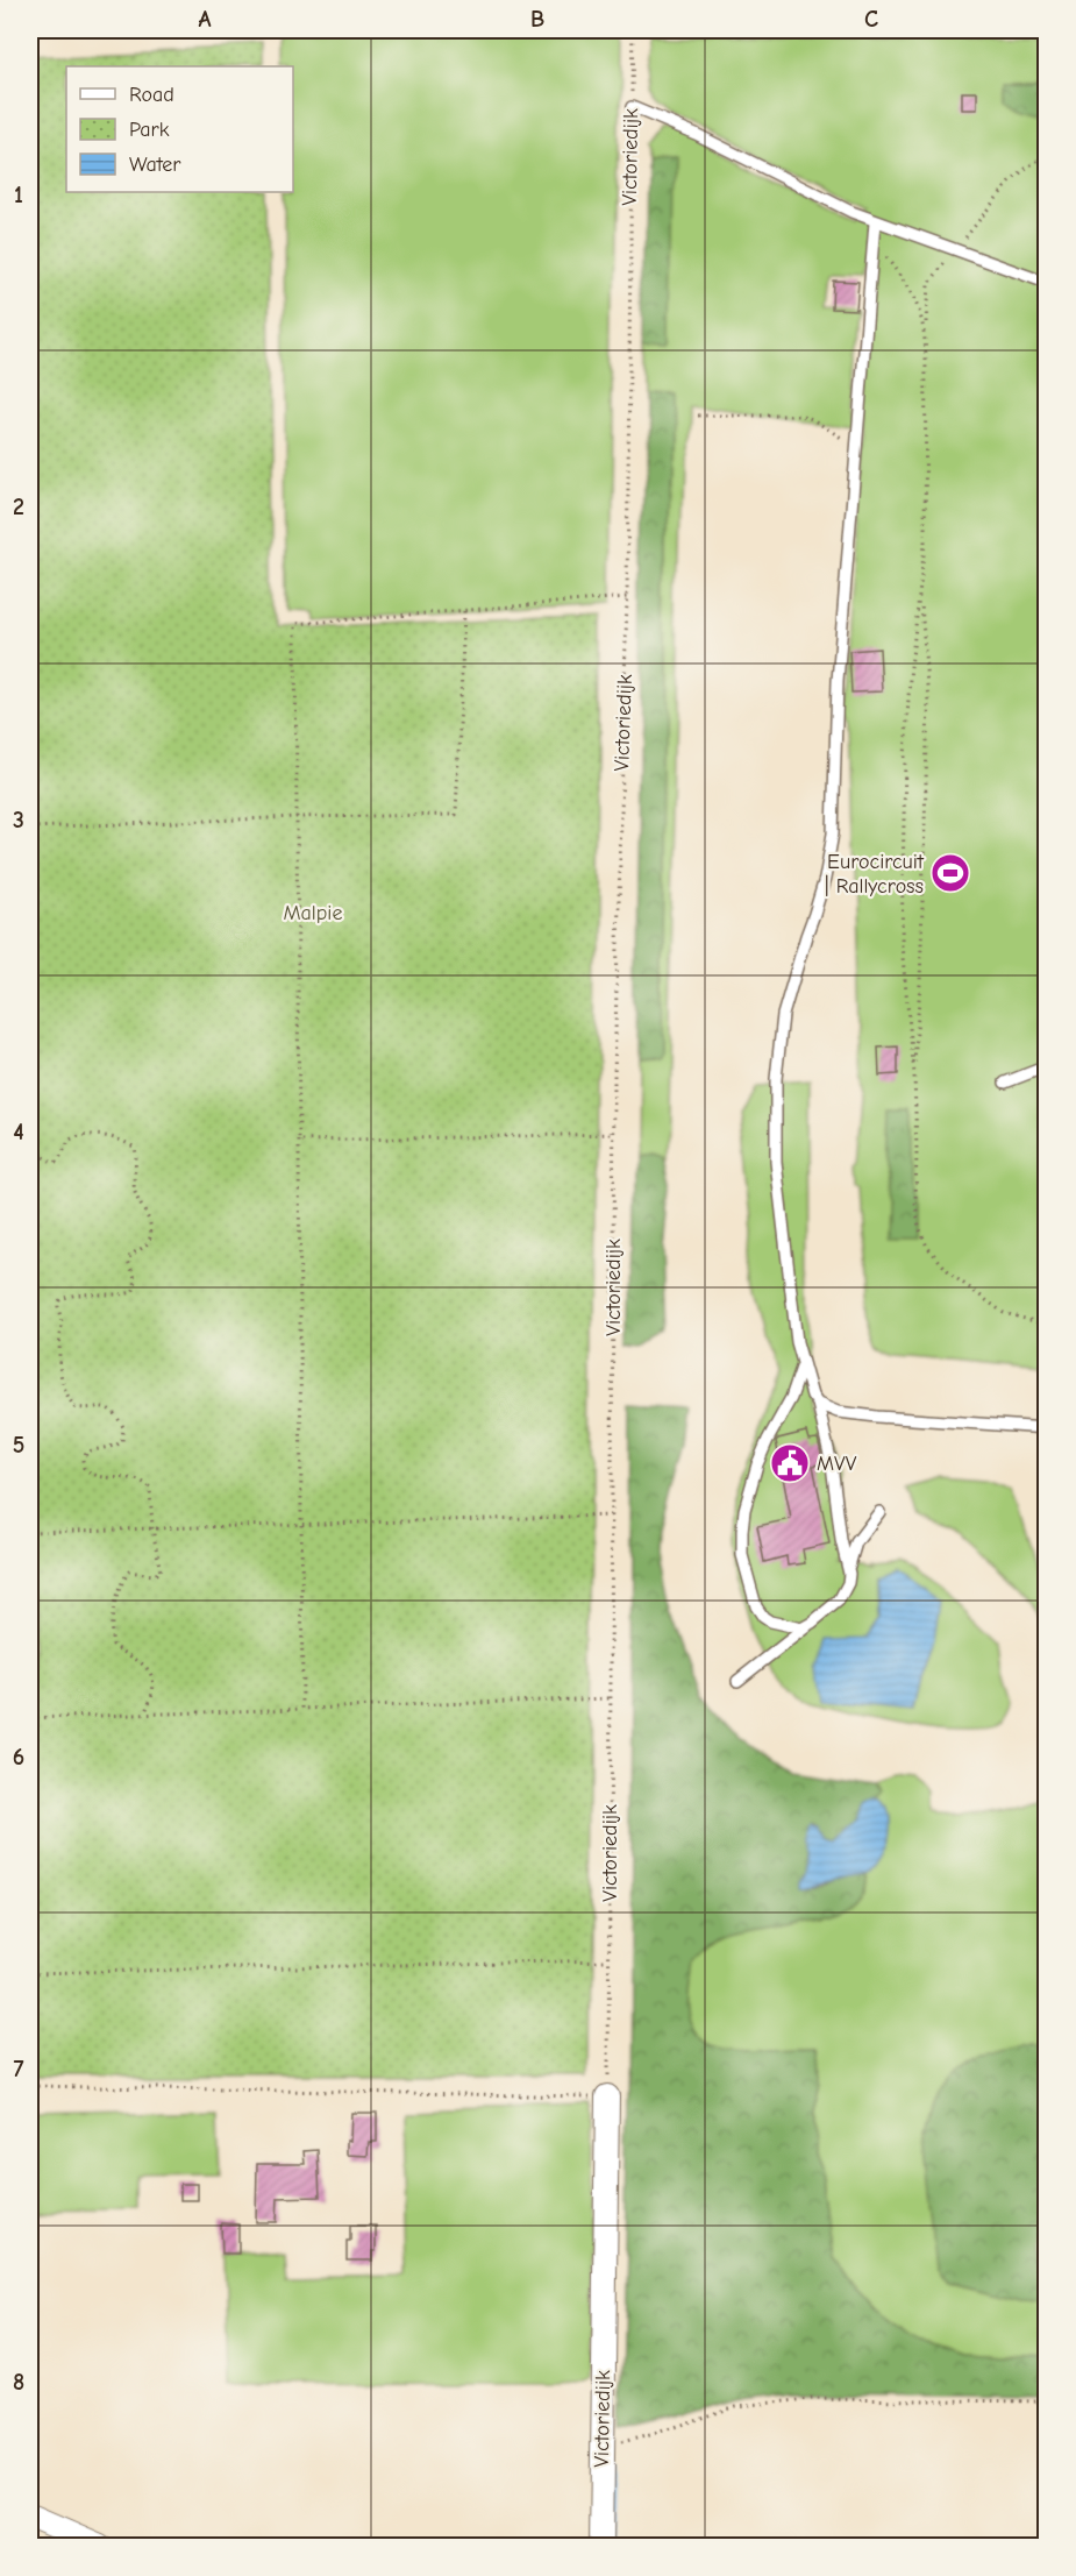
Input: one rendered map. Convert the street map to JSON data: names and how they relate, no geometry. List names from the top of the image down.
{
  "streets": {
    "street": ["Victoriedijk"]
  },
  "parks": ["Malpie"],
  "places": {
    "sports": ["Eurocircuit | Rallycross"],
    "public building": ["MVV"]
  },
  "legend": ["Road", "Park", "Water"],
  "grid": {
    "columns": ["A", "B", "C"],
    "rows": [
      "1",
      "2",
      "3",
      "4",
      "5",
      "6",
      "7",
      "8"
    ]
  }
}
